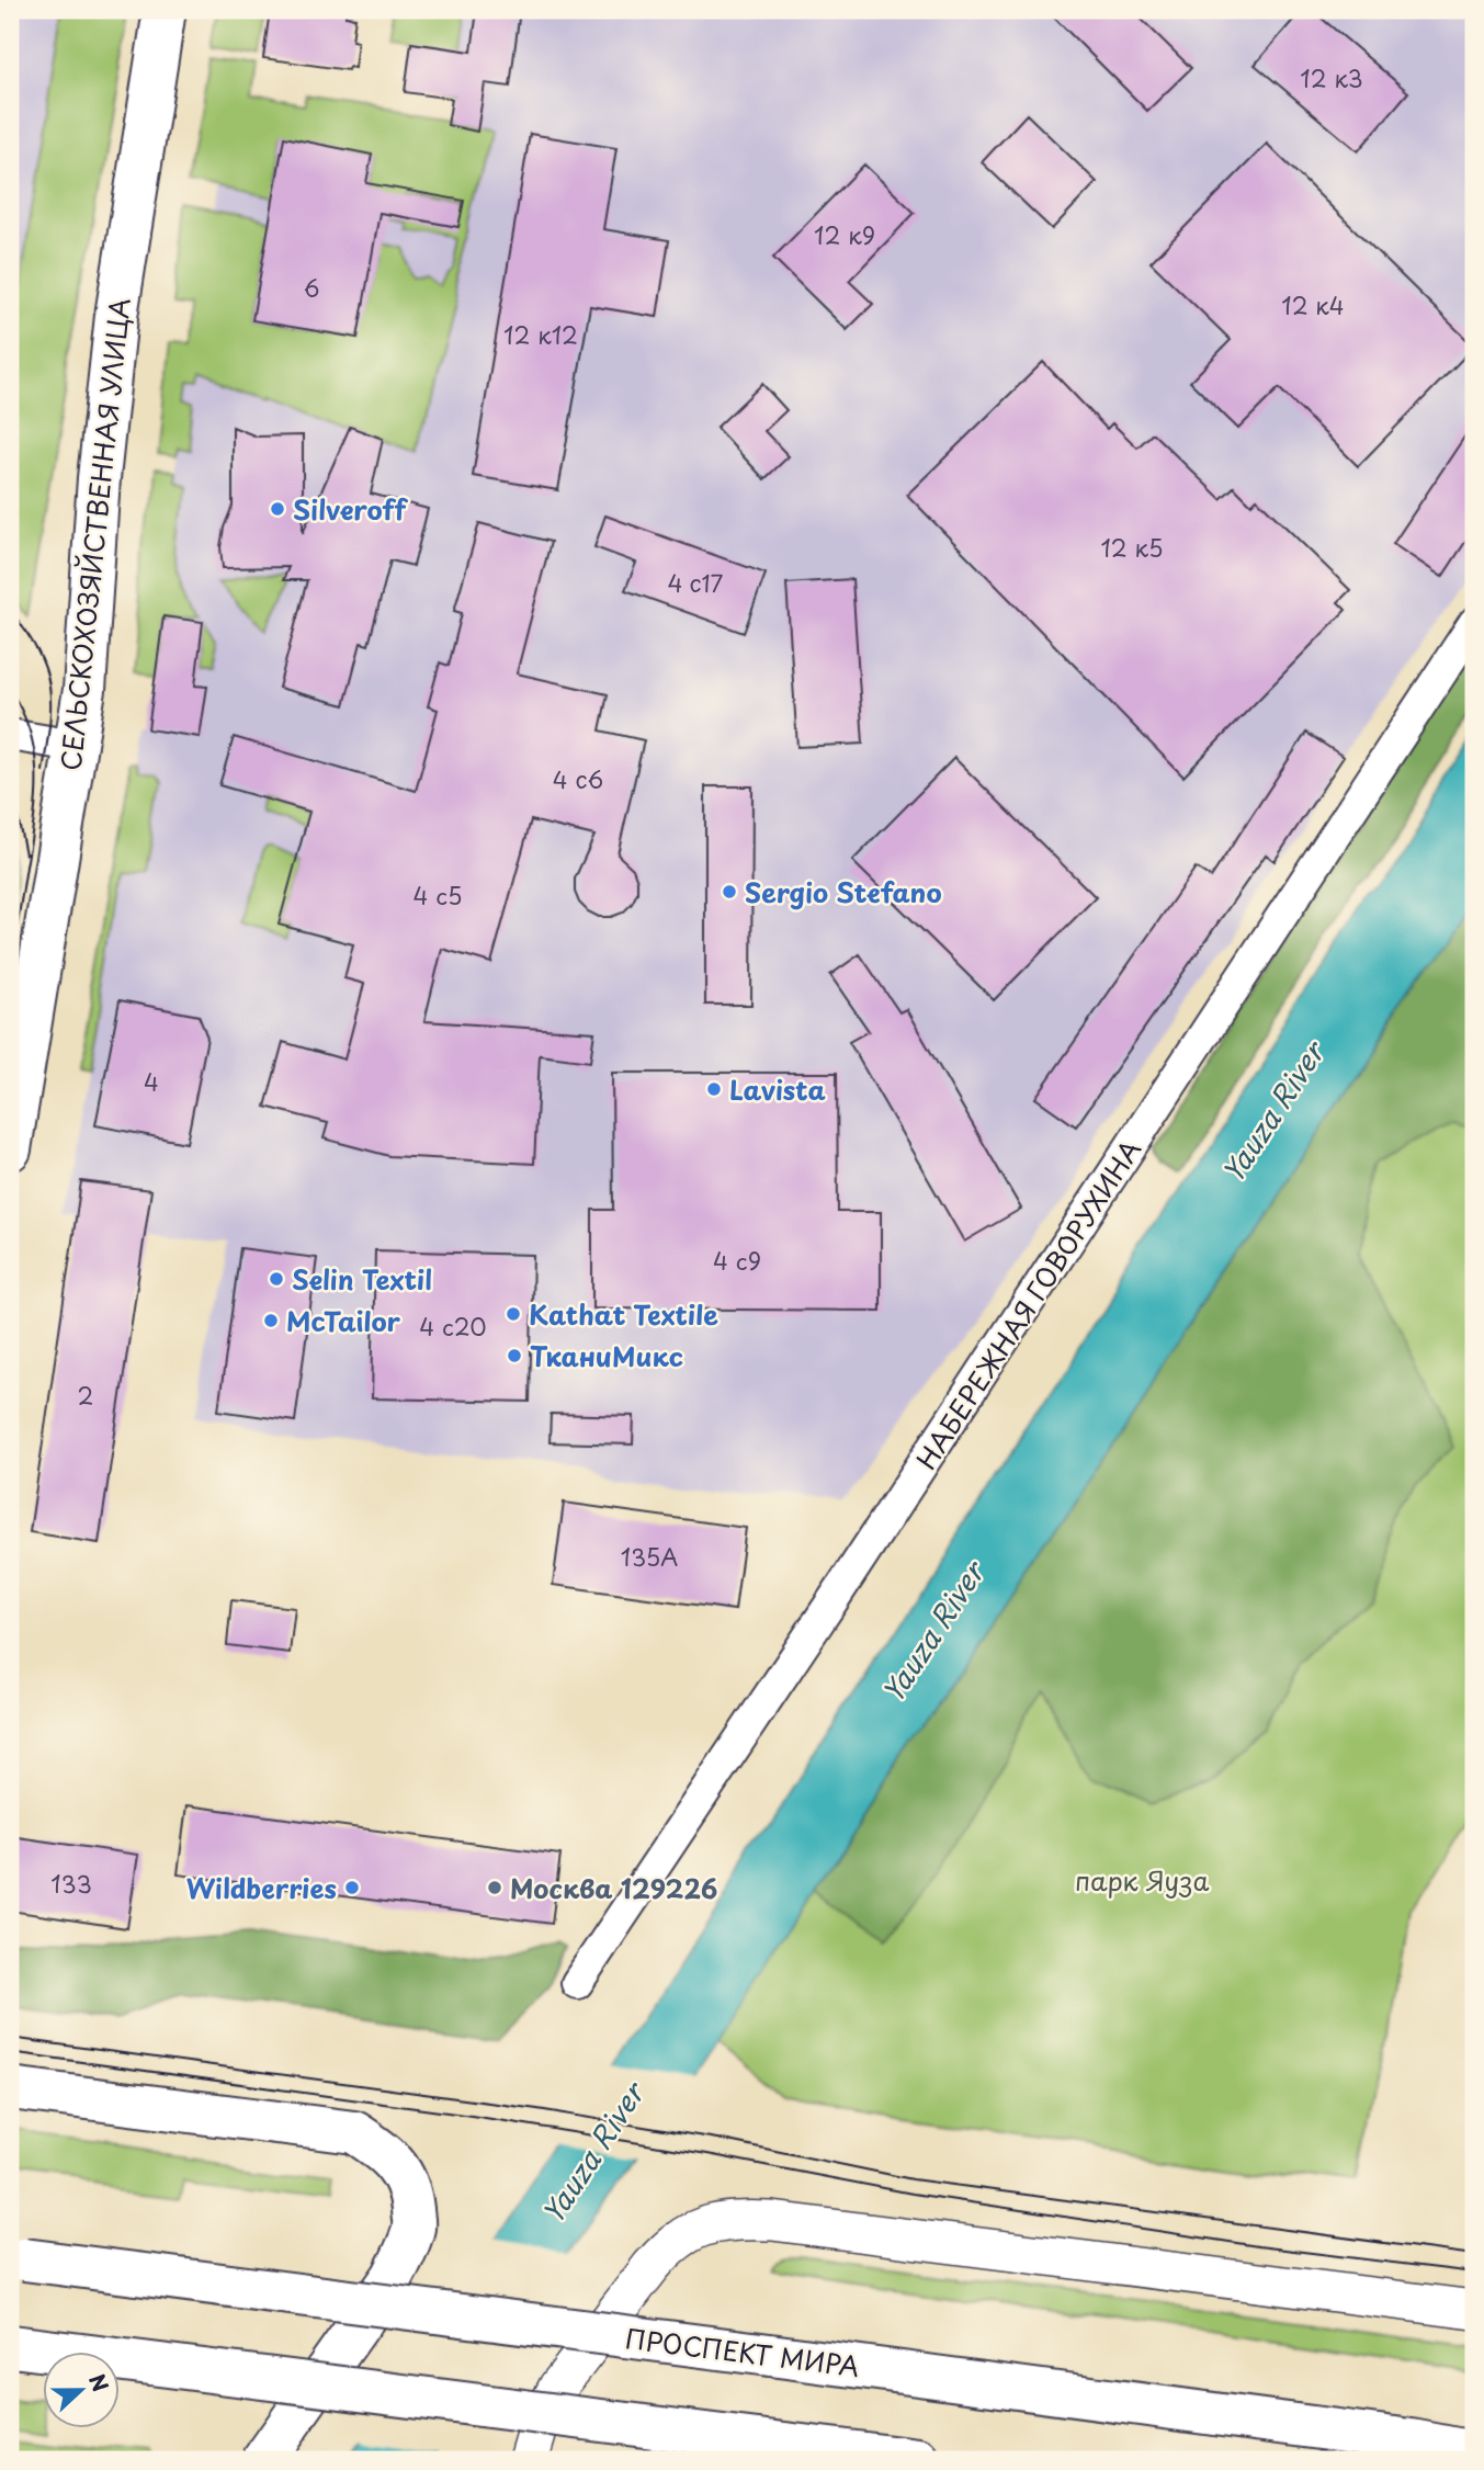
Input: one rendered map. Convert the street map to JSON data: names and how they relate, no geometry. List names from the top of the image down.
{
  "streets": {
    "main road": ["СЕЛЬСКОХОЗЯЙСТВЕННАЯ УЛИЦА", "ПРОСПЕКТ МИРА"],
    "street": ["НАБЕРЕЖНАЯ ГОВОРУХИНА"]
  },
  "water": ["Yauza River"],
  "parks": ["парк Яуза"],
  "places": [
    "Silveroff",
    "Sergio Stefano",
    "Lavista",
    "Selin Textil",
    "Kathat Textile",
    "McTailor",
    "ТканиМикс",
    "Wildberries",
    "Москва 129226"
  ],
  "house_numbers": [
    "12 к3",
    "12 к9",
    "6",
    "12 к4",
    "12 к12",
    "12 к5",
    "4 c17",
    "4 c6",
    "4 с5",
    "4",
    "4 с9",
    "4 с20",
    "2",
    "135А",
    "133"
  ],
  "north": "right"
}
